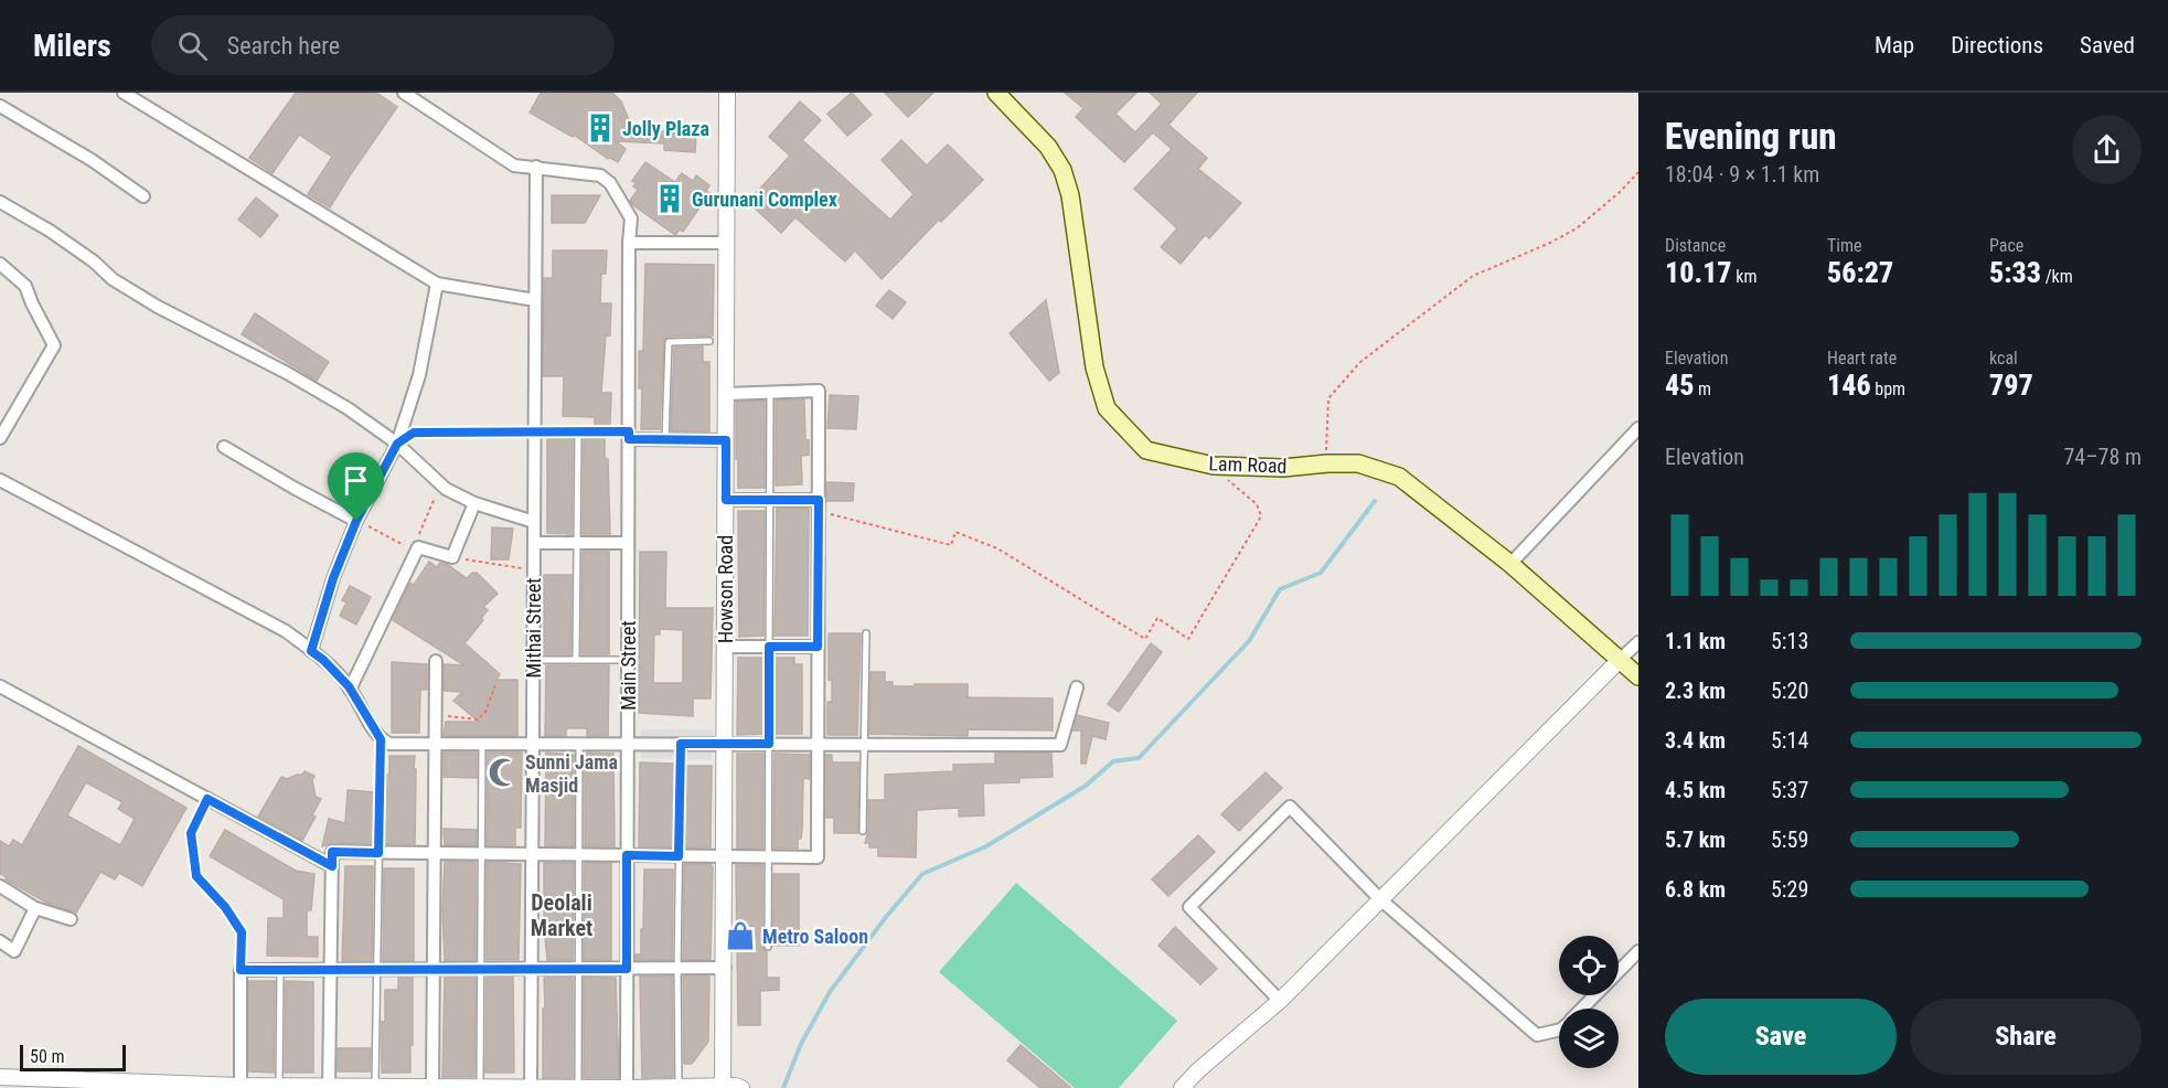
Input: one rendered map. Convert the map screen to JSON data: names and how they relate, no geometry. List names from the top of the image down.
{
  "streets": {
    "main road": ["Lam Road"],
    "street": ["Howson Road", "Mithai Street", "Main Street"]
  },
  "crossings": [
    ["Mithai Street", "Main Street"]
  ],
  "districts": ["Deolali Market"],
  "places": {
    "building": ["Jolly Plaza", "Gurunani Complex"],
    "mosque": ["Sunni Jama Masjid"],
    "shop": ["Metro Saloon"]
  },
  "scale_bar": "50 m",
  "page": {
    "header": "Milers",
    "search": "Search here",
    "nav": ["Map", "Directions", "Saved"],
    "heading": ["Evening run", "18:04 · 9 × 1.1 km"],
    "stats": [
      ["Distance", "10.17 km"],
      ["Time", "56:27"],
      ["Pace", "5:33 /km"],
      ["Elevation", "45 m"],
      ["Heart rate", "146 bpm"],
      ["kcal", "797"]
    ],
    "chart": ["Elevation", "74–78 m"],
    "list": [
      {
        "name": "1.1 km",
        "note": "5:13"
      },
      {
        "name": "2.3 km",
        "note": "5:20"
      },
      {
        "name": "3.4 km",
        "note": "5:14"
      },
      {
        "name": "4.5 km",
        "note": "5:37"
      },
      {
        "name": "5.7 km",
        "note": "5:59"
      },
      {
        "name": "6.8 km",
        "note": "5:29"
      }
    ],
    "buttons": ["Save", "Share"],
    "scale": "50 m"
  }
}
